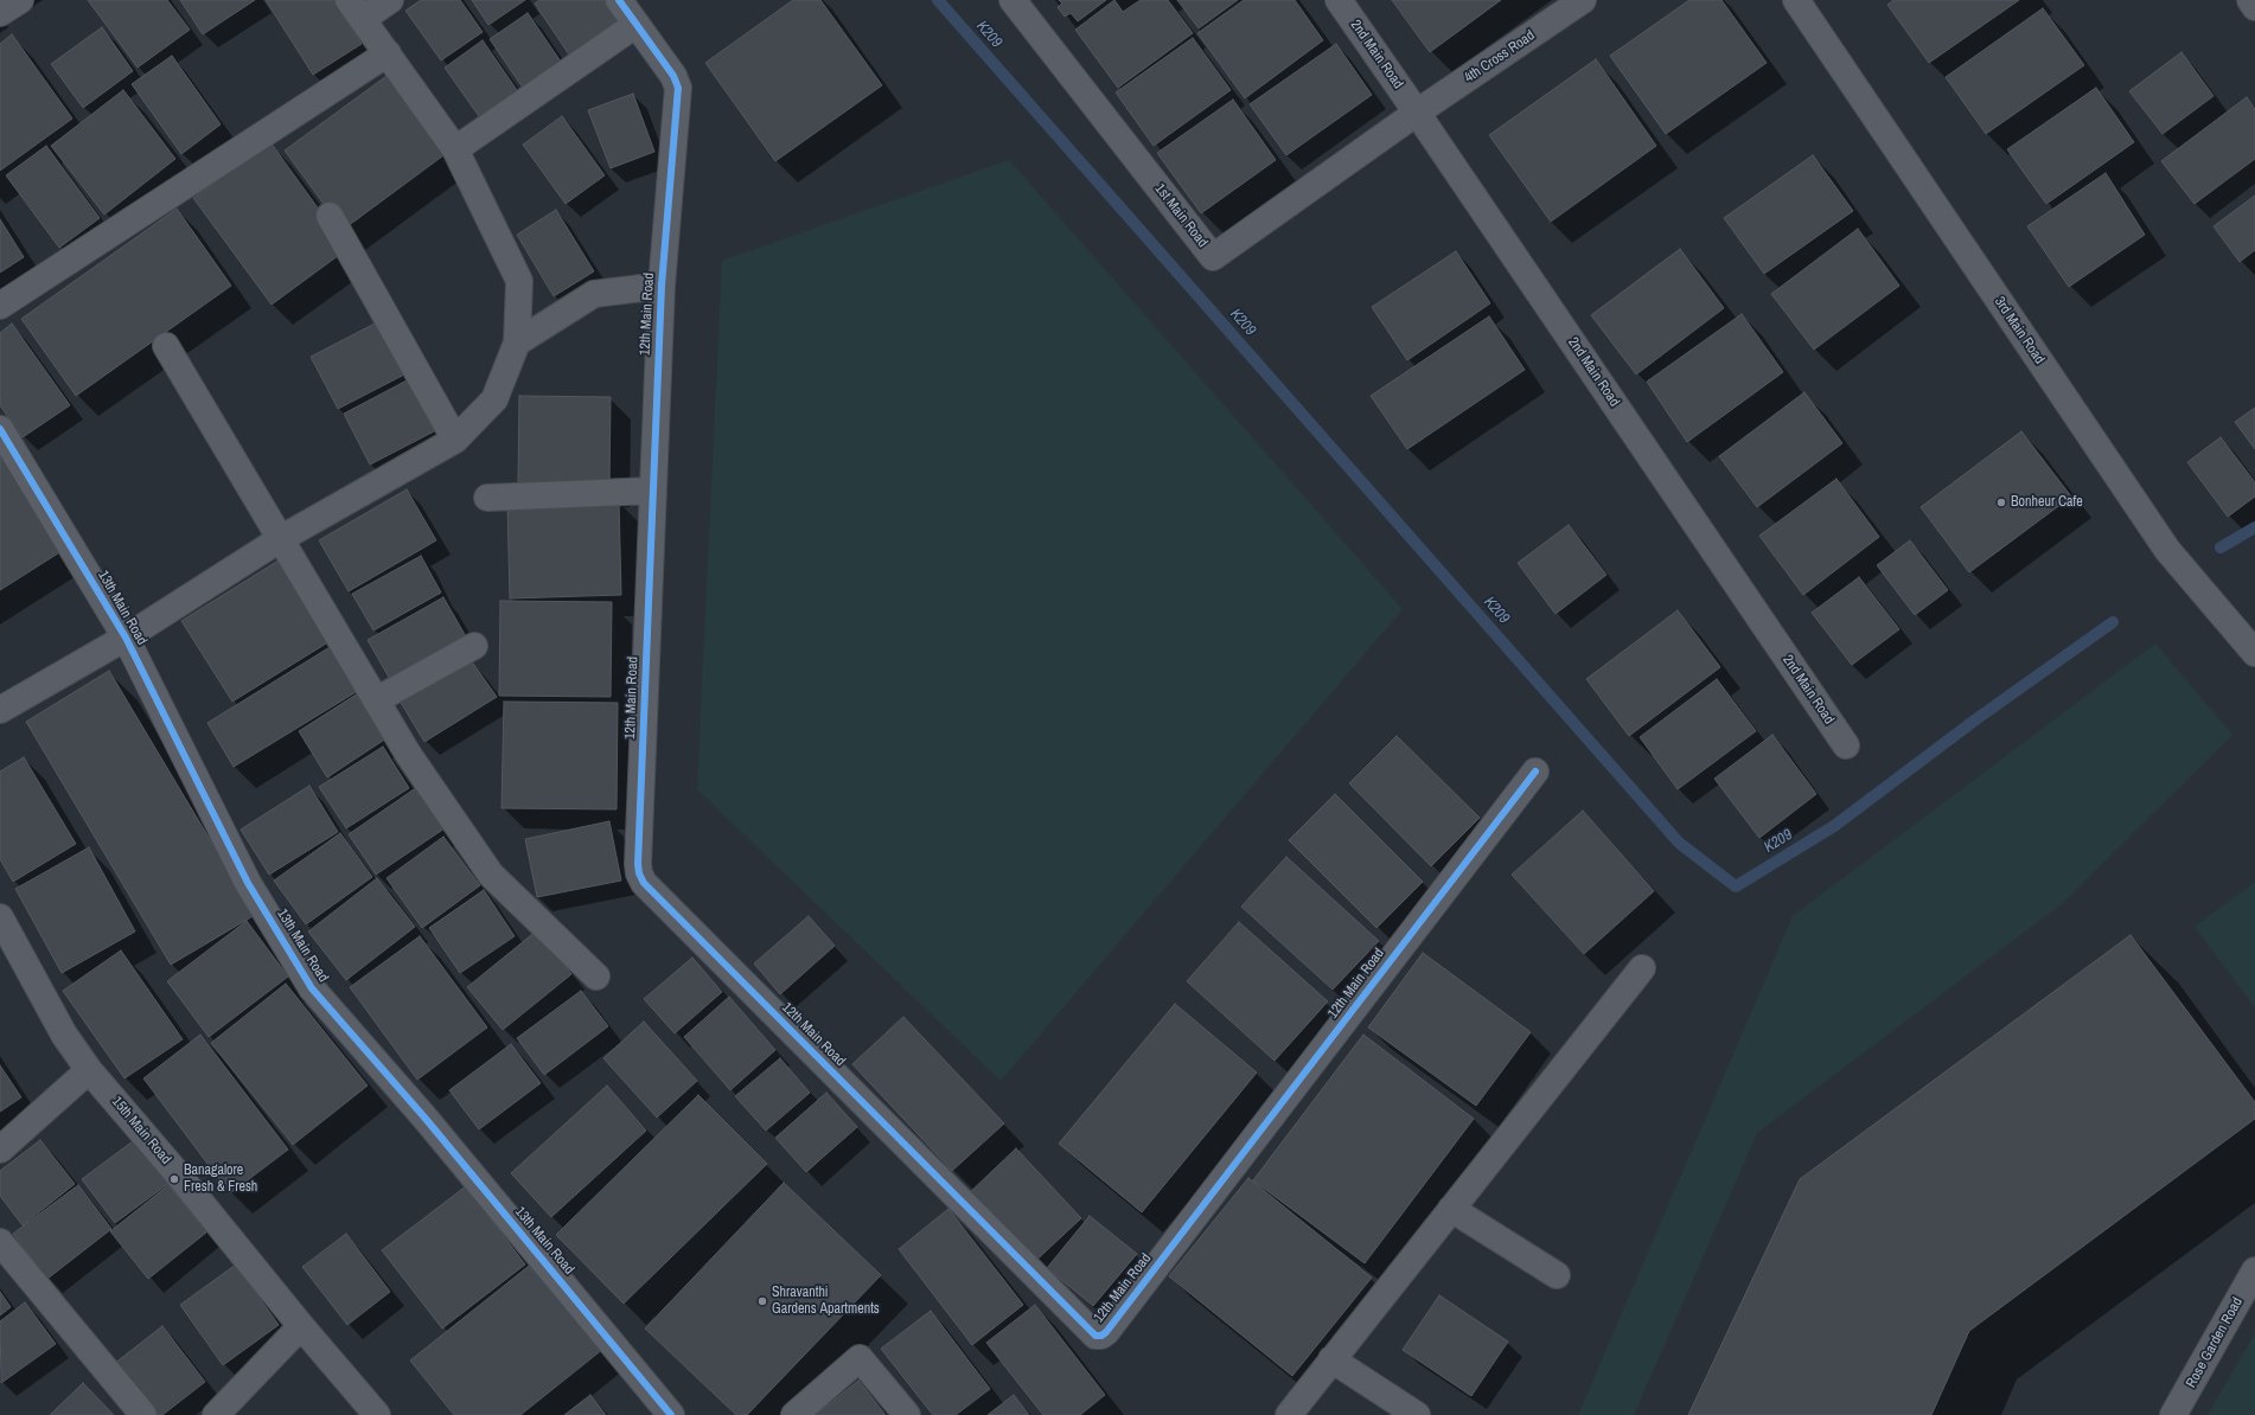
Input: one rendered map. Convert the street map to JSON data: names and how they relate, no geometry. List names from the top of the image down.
{
  "streets": {
    "street": [
      "2nd Main Road",
      "4th Cross Road",
      "1st Main Road",
      "12th Main Road",
      "3rd Main Road",
      "13th Main Road",
      "15th Main Road",
      "Rose Garden Road"
    ]
  },
  "crossings": [
    ["2nd Main Road", "4th Cross Road"],
    ["2nd Main Road", "1st Main Road"],
    ["4th Cross Road", "1st Main Road"]
  ],
  "water": ["K209"],
  "places": ["Bonheur Cafe", "Banagalore Fresh & Fresh", "Shravanthi Gardens Apartments"]
}
